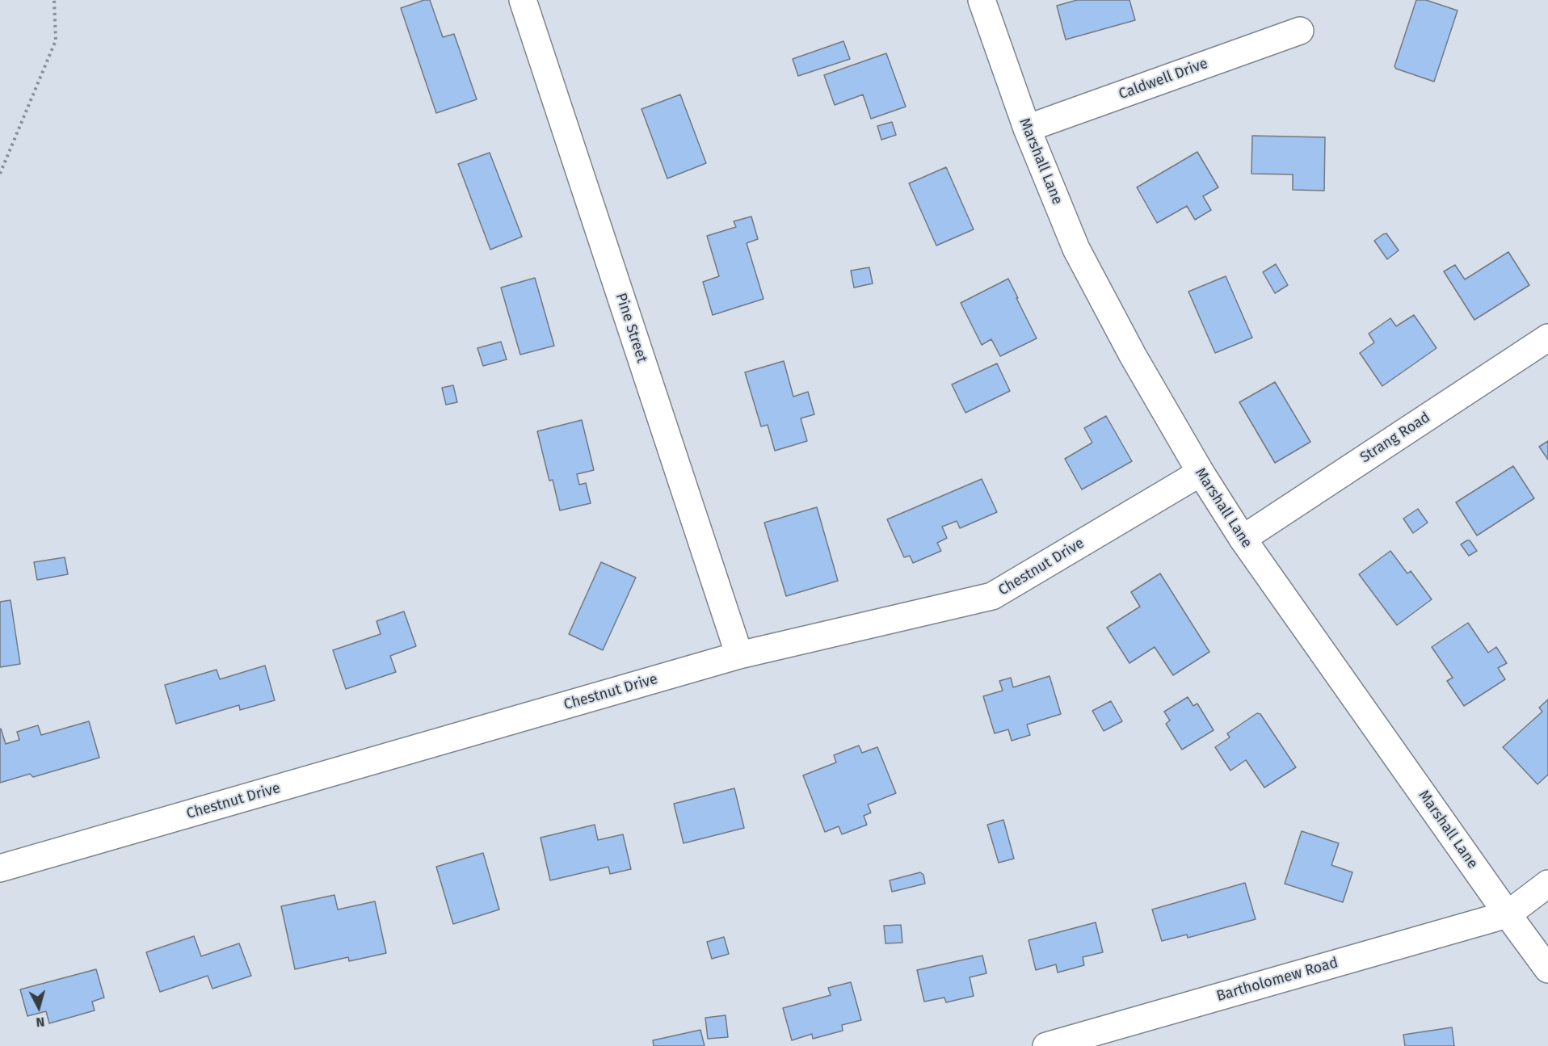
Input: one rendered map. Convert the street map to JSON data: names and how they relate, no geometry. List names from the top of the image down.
{
  "streets": {
    "street": [
      "Caldwell Drive",
      "Marshall Lane",
      "Pine Street",
      "Strang Road",
      "Chestnut Drive",
      "Bartholomew Road"
    ]
  },
  "crossings": [
    ["Caldwell Drive", "Marshall Lane"],
    ["Marshall Lane", "Strang Road"],
    ["Marshall Lane", "Chestnut Drive"],
    ["Marshall Lane", "Bartholomew Road"],
    ["Pine Street", "Chestnut Drive"]
  ],
  "north": "bottom"
}
